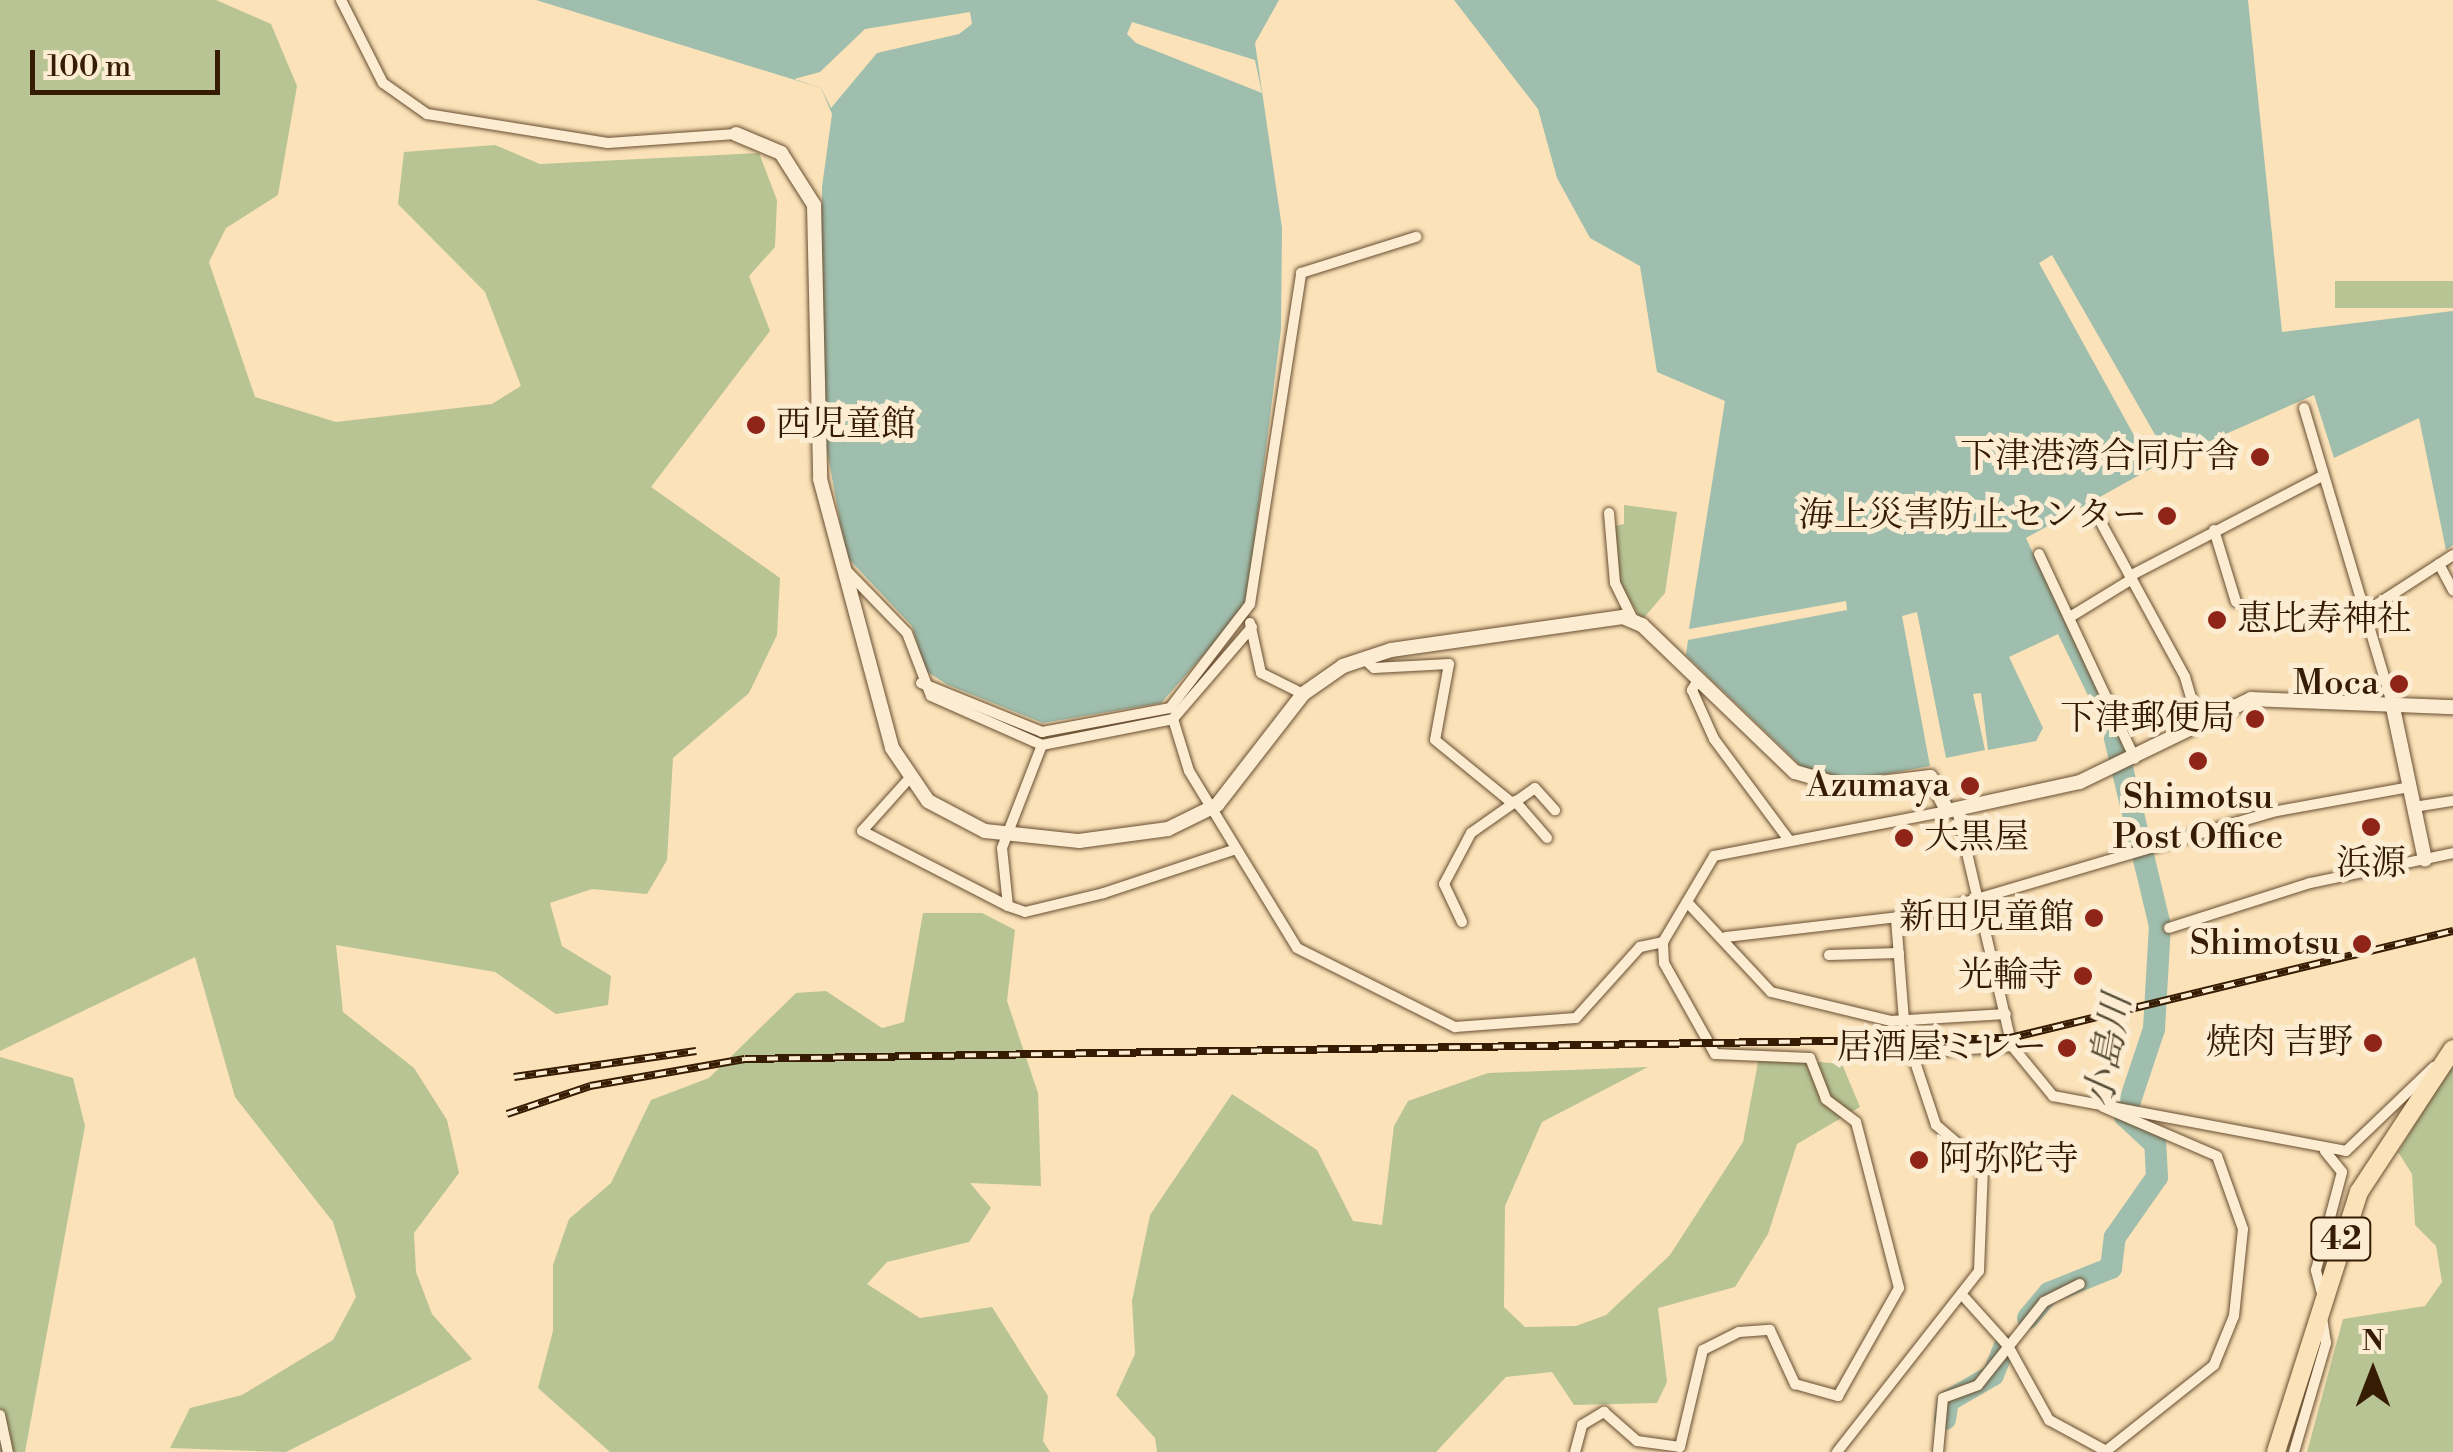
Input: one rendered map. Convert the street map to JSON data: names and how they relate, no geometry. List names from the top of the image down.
{
  "streets": {
    "highway": ["42"]
  },
  "water": ["小島川"],
  "places": [
    "西児童館",
    "下津港湾合同庁舎",
    "海上災害防止センター",
    "恵比寿神社",
    "Moca",
    "下津郵便局",
    "Shimotsu Post Office",
    "Azumaya",
    "浜源",
    "大黒屋",
    "新田児童館",
    "Shimotsu",
    "光輪寺",
    "焼肉 吉野",
    "居酒屋ミレー",
    "阿弥陀寺"
  ],
  "scale_bar": "100 m",
  "north": "top"
}
